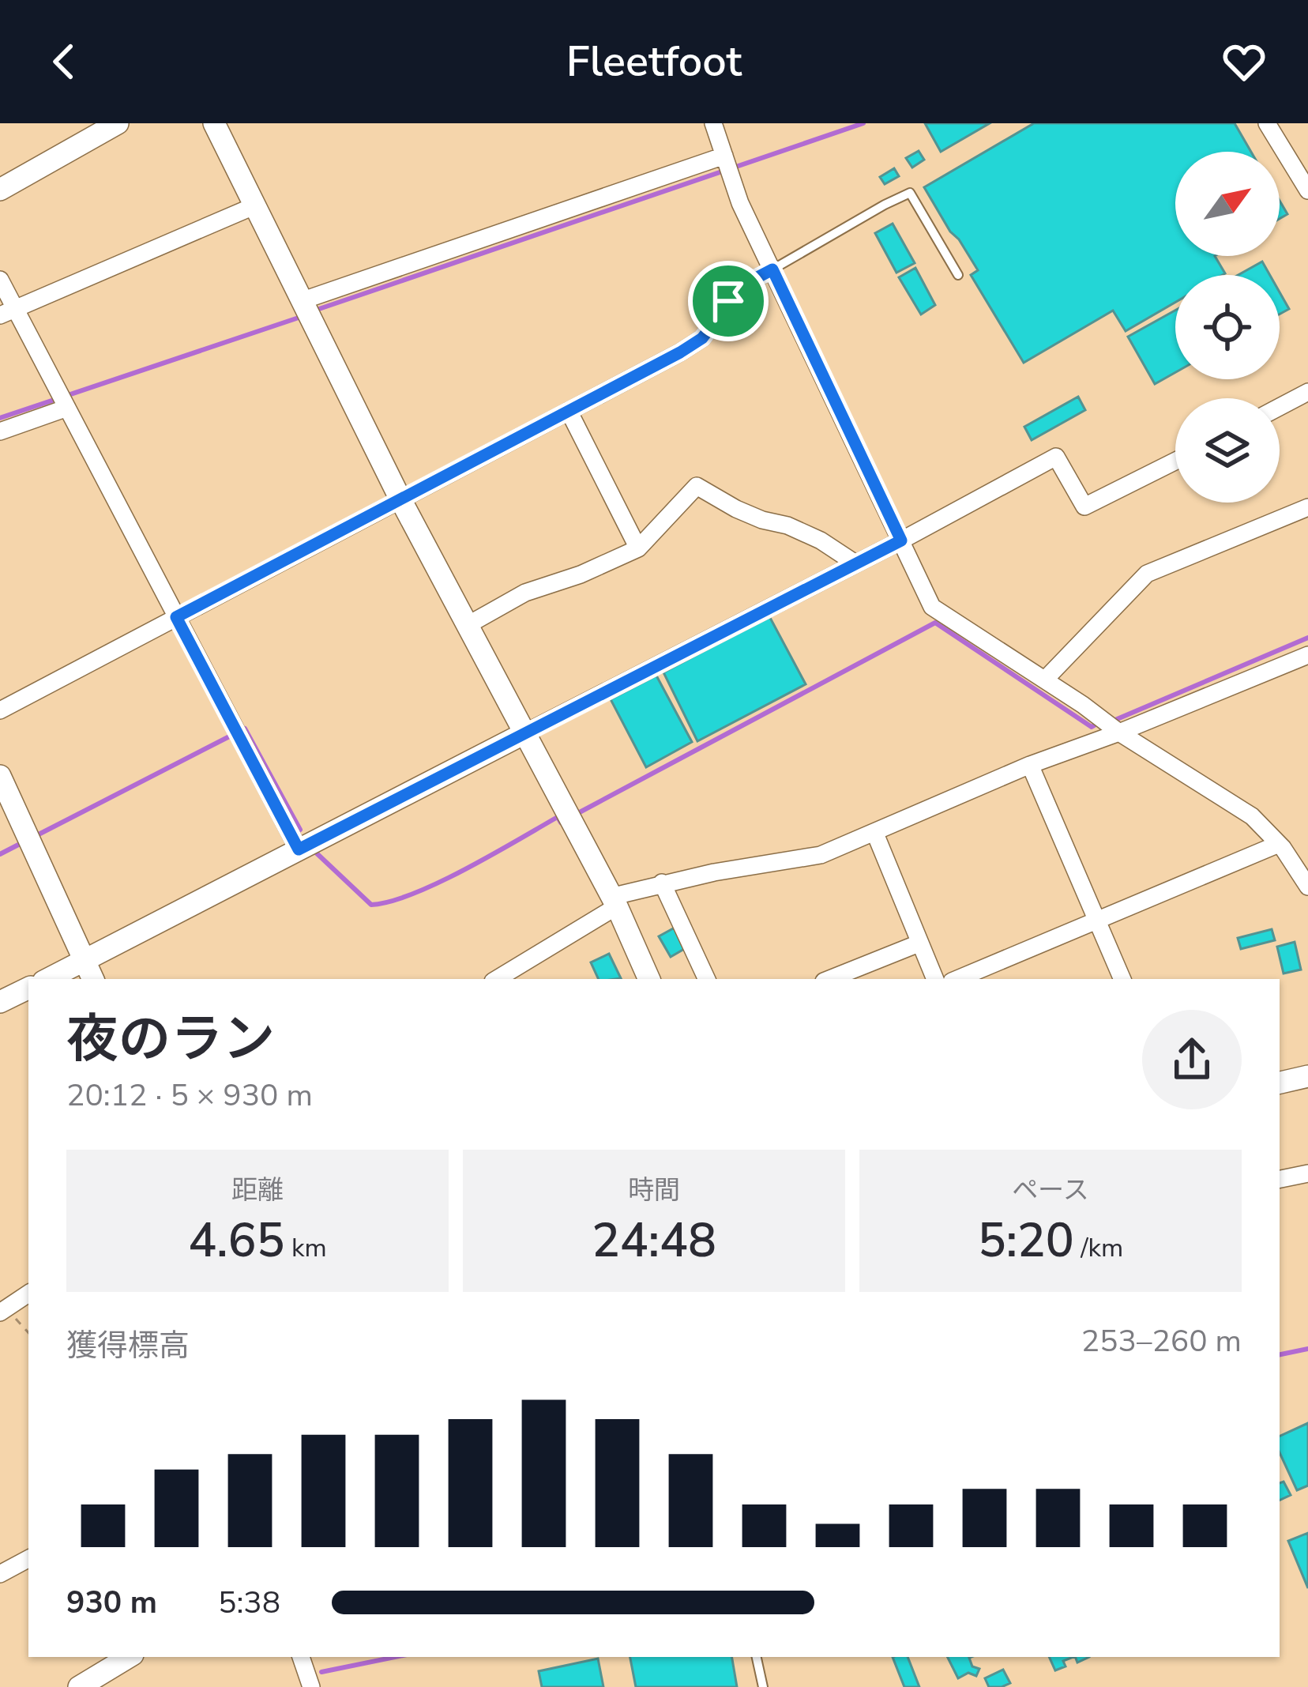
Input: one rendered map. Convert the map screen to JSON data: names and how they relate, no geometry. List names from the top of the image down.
{
  "north": "top right",
  "page": {
    "header": "Fleetfoot",
    "heading": ["夜のラン", "20:12 · 5 × 930 m"],
    "stats": [
      ["距離", "4.65 km"],
      ["時間", "24:48"],
      ["ペース", "5:20 /km"]
    ],
    "chart": ["獲得標高", "253–260 m"],
    "list": [
      {
        "name": "930 m",
        "note": "5:38"
      }
    ]
  }
}
